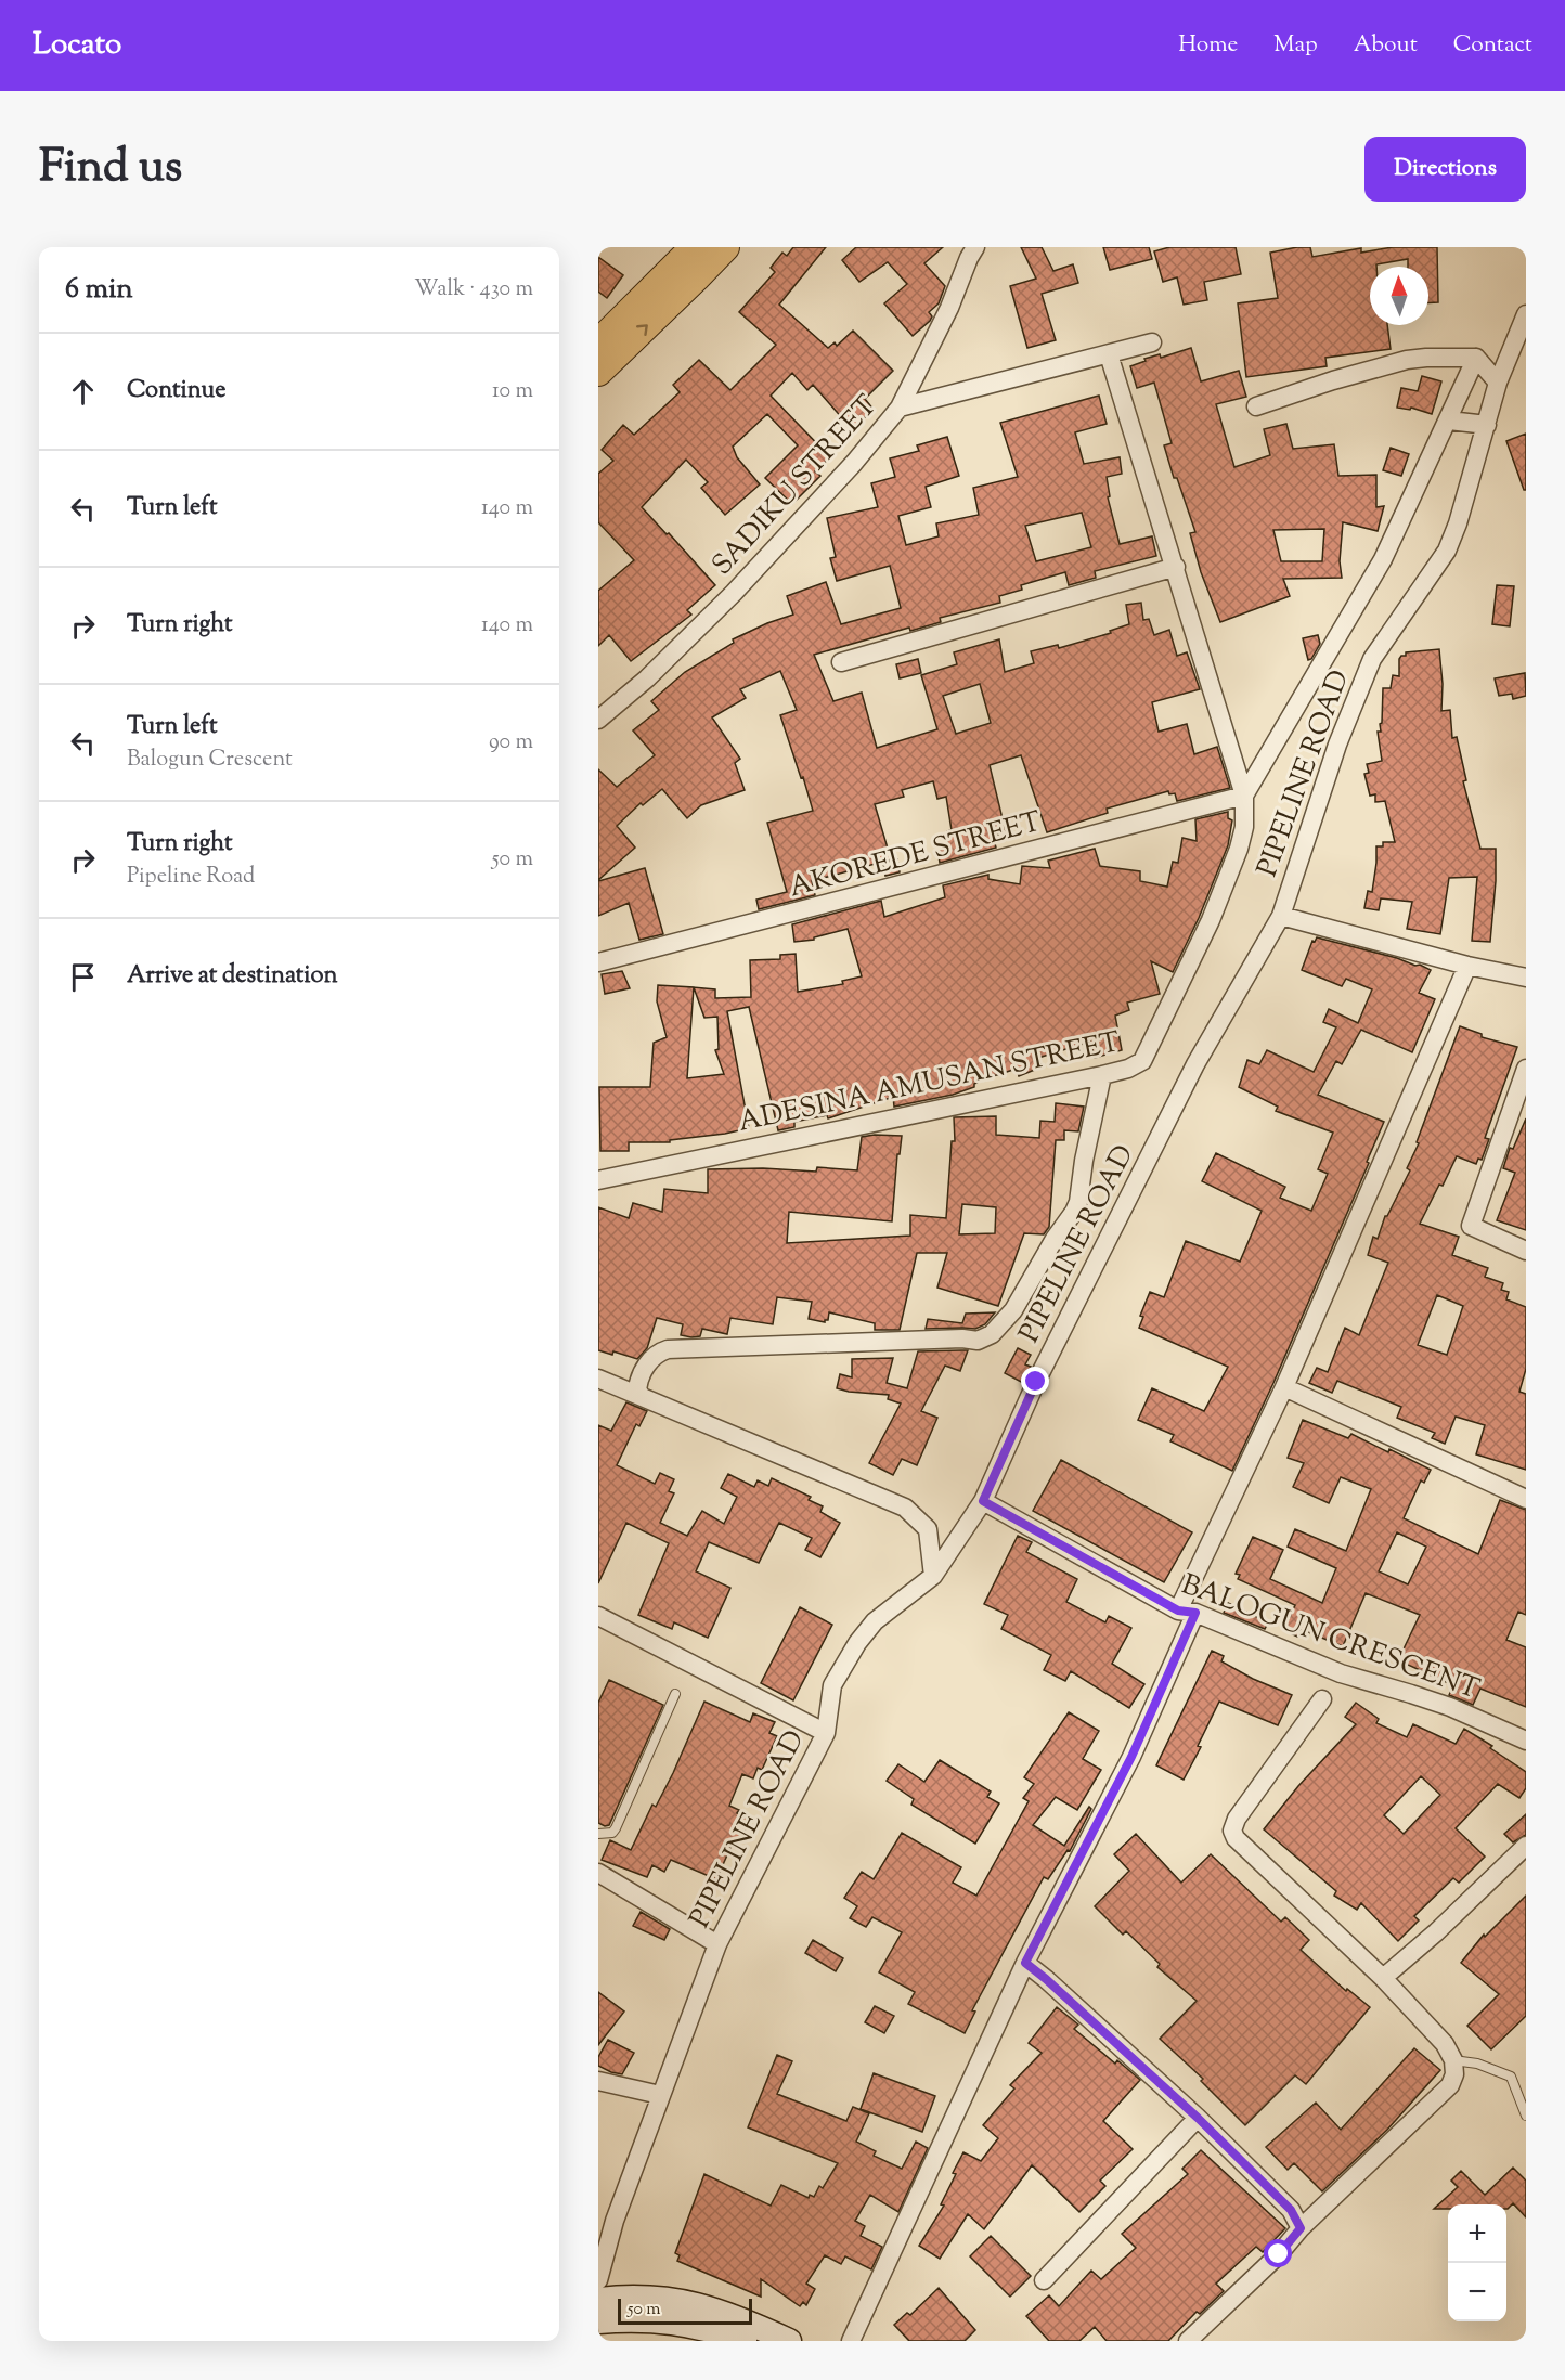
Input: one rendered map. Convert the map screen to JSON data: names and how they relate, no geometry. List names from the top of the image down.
{
  "streets": {
    "street": [
      "SADIKU STREET",
      "PIPELINE ROAD",
      "AKOREDE STREET",
      "ADESINA AMUSAN STREET",
      "BALOGUN CRESCENT"
    ]
  },
  "crossings": [
    ["PIPELINE ROAD", "BALOGUN CRESCENT"],
    ["AKOREDE STREET", "ADESINA AMUSAN STREET"]
  ],
  "scale_bar": "50 m",
  "north": "top",
  "page": {
    "header": "Locato",
    "nav": [
      "Home",
      "Map",
      "About",
      "Contact"
    ],
    "title": "Find us",
    "buttons": "Directions",
    "heading": ["6 min", "Walk · 430 m"],
    "list": [
      ["Continue", "10 m"],
      ["Turn left", "140 m"],
      ["Turn right", "140 m"],
      ["Turn left", "Balogun Crescent", "90 m"],
      ["Turn right", "Pipeline Road", "50 m"],
      "Arrive at destination"
    ],
    "map_buttons": ["+", "−"],
    "scale": "50 m"
  }
}
